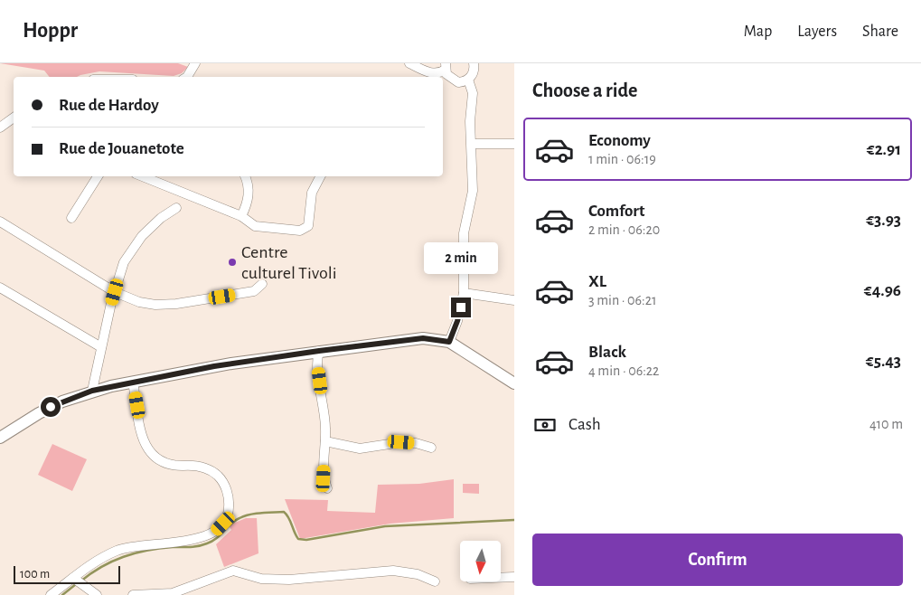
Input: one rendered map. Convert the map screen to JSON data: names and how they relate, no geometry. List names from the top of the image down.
{
  "places": ["Centre culturel Tivoli"],
  "scale_bar": "100 m",
  "north": "bottom",
  "page": {
    "header": "Hoppr",
    "nav": ["Map", "Layers", "Share"],
    "heading": "Choose a ride",
    "banner": ["Rue de Hardoy", "Rue de Jouanetote"],
    "list": [
      {
        "name": "Economy",
        "note": "1 min · 06:19",
        "value": "€2.91"
      },
      {
        "name": "Comfort",
        "note": "2 min · 06:20",
        "value": "€3.93"
      },
      {
        "name": "XL",
        "note": "3 min · 06:21",
        "value": "€4.96"
      },
      {
        "name": "Black",
        "note": "4 min · 06:22",
        "value": "€5.43"
      }
    ],
    "bubble": "2 min",
    "pay": ["Cash", "410 m"],
    "buttons": "Confirm",
    "scale": "100 m"
  }
}
